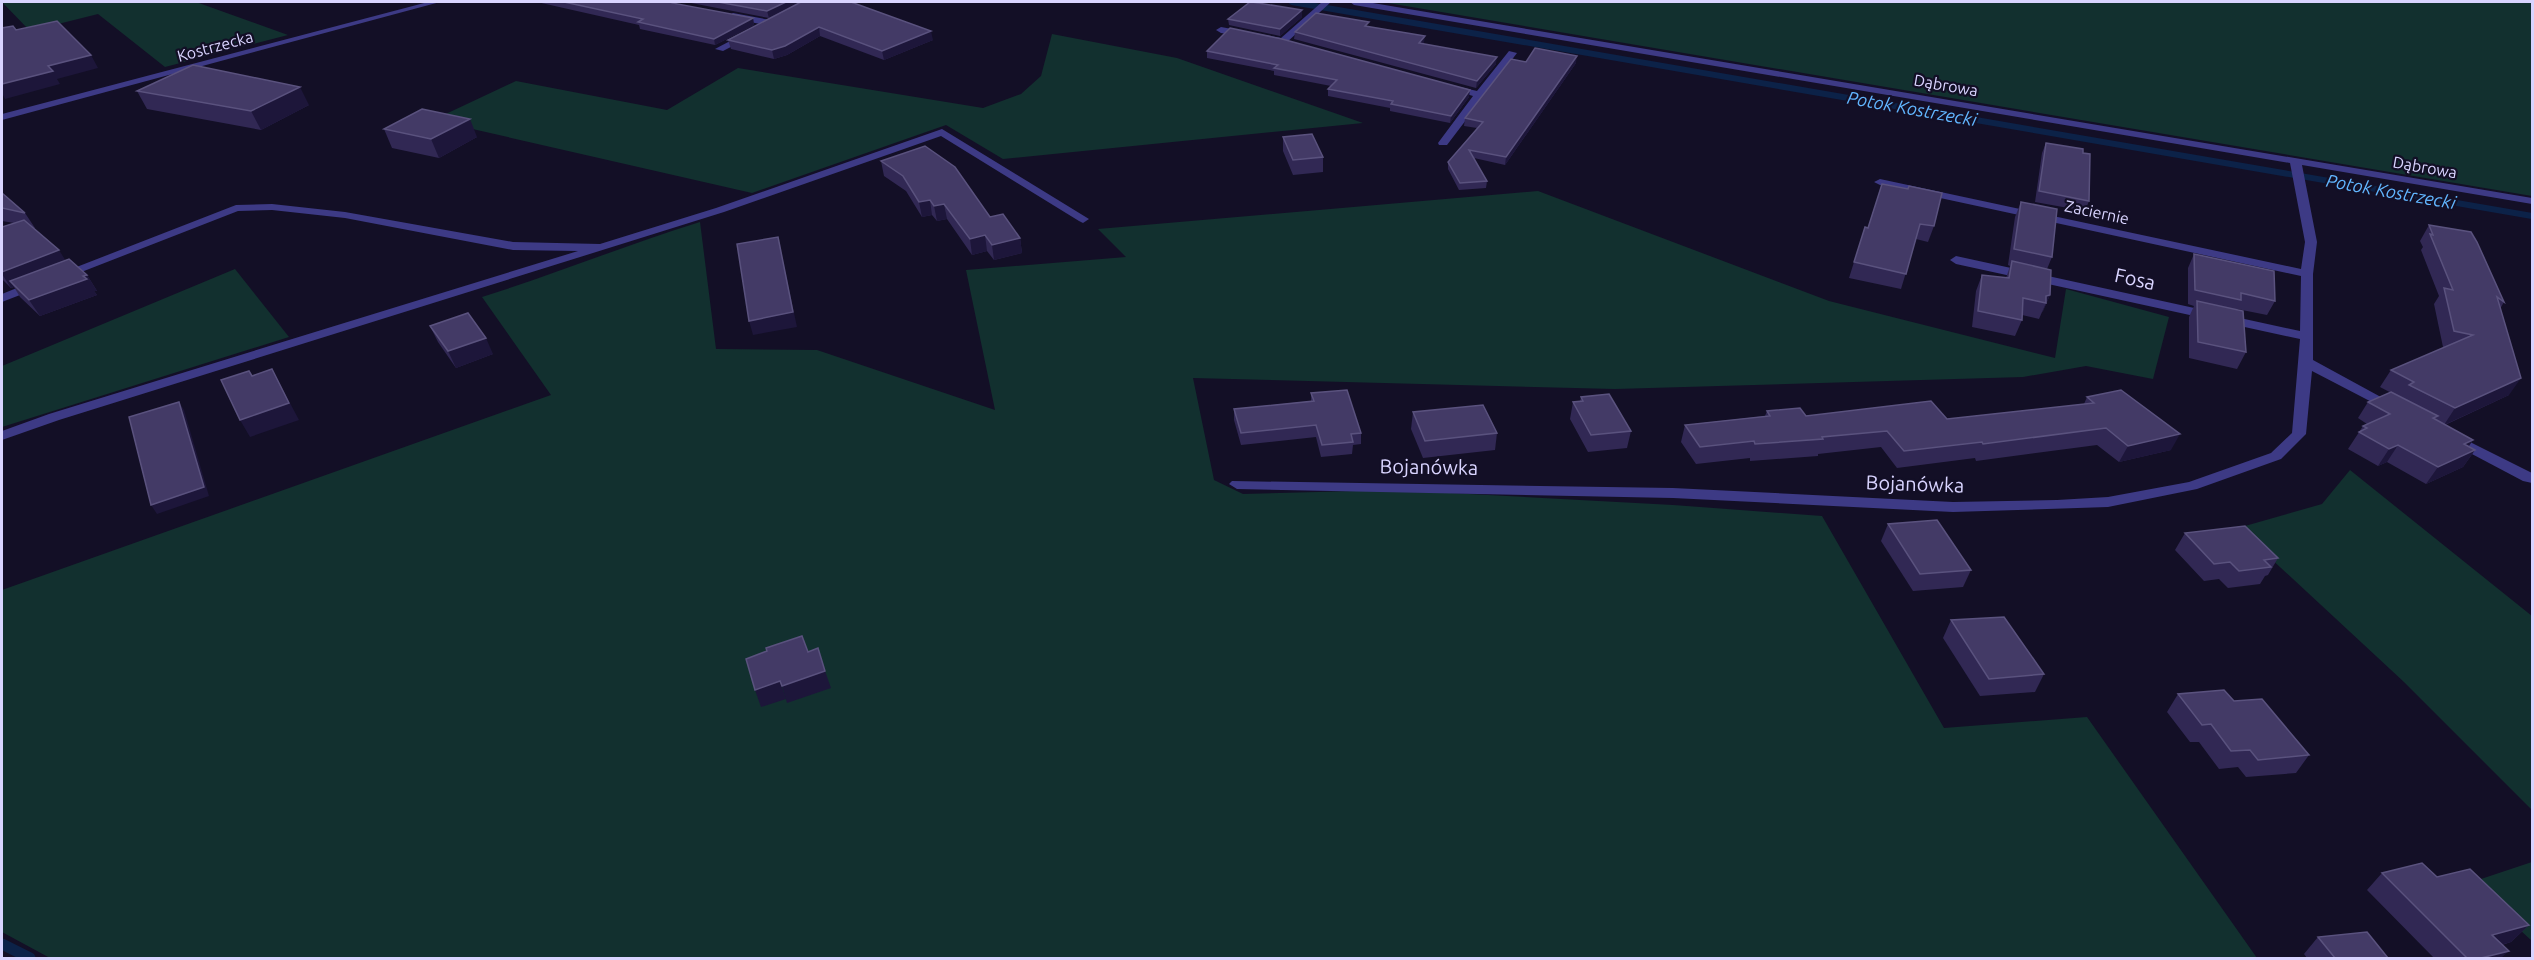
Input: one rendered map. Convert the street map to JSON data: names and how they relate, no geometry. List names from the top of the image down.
{
  "streets": {
    "street": [
      "Kostrzecka",
      "Dąbrowa",
      "Zaciernie",
      "Fosa",
      "Bojanówka"
    ]
  },
  "crossings": [
    ["Dąbrowa", "Bojanówka"],
    ["Zaciernie", "Bojanówka"],
    ["Fosa", "Bojanówka"]
  ],
  "water": ["Potok Kostrzecki"]
}
